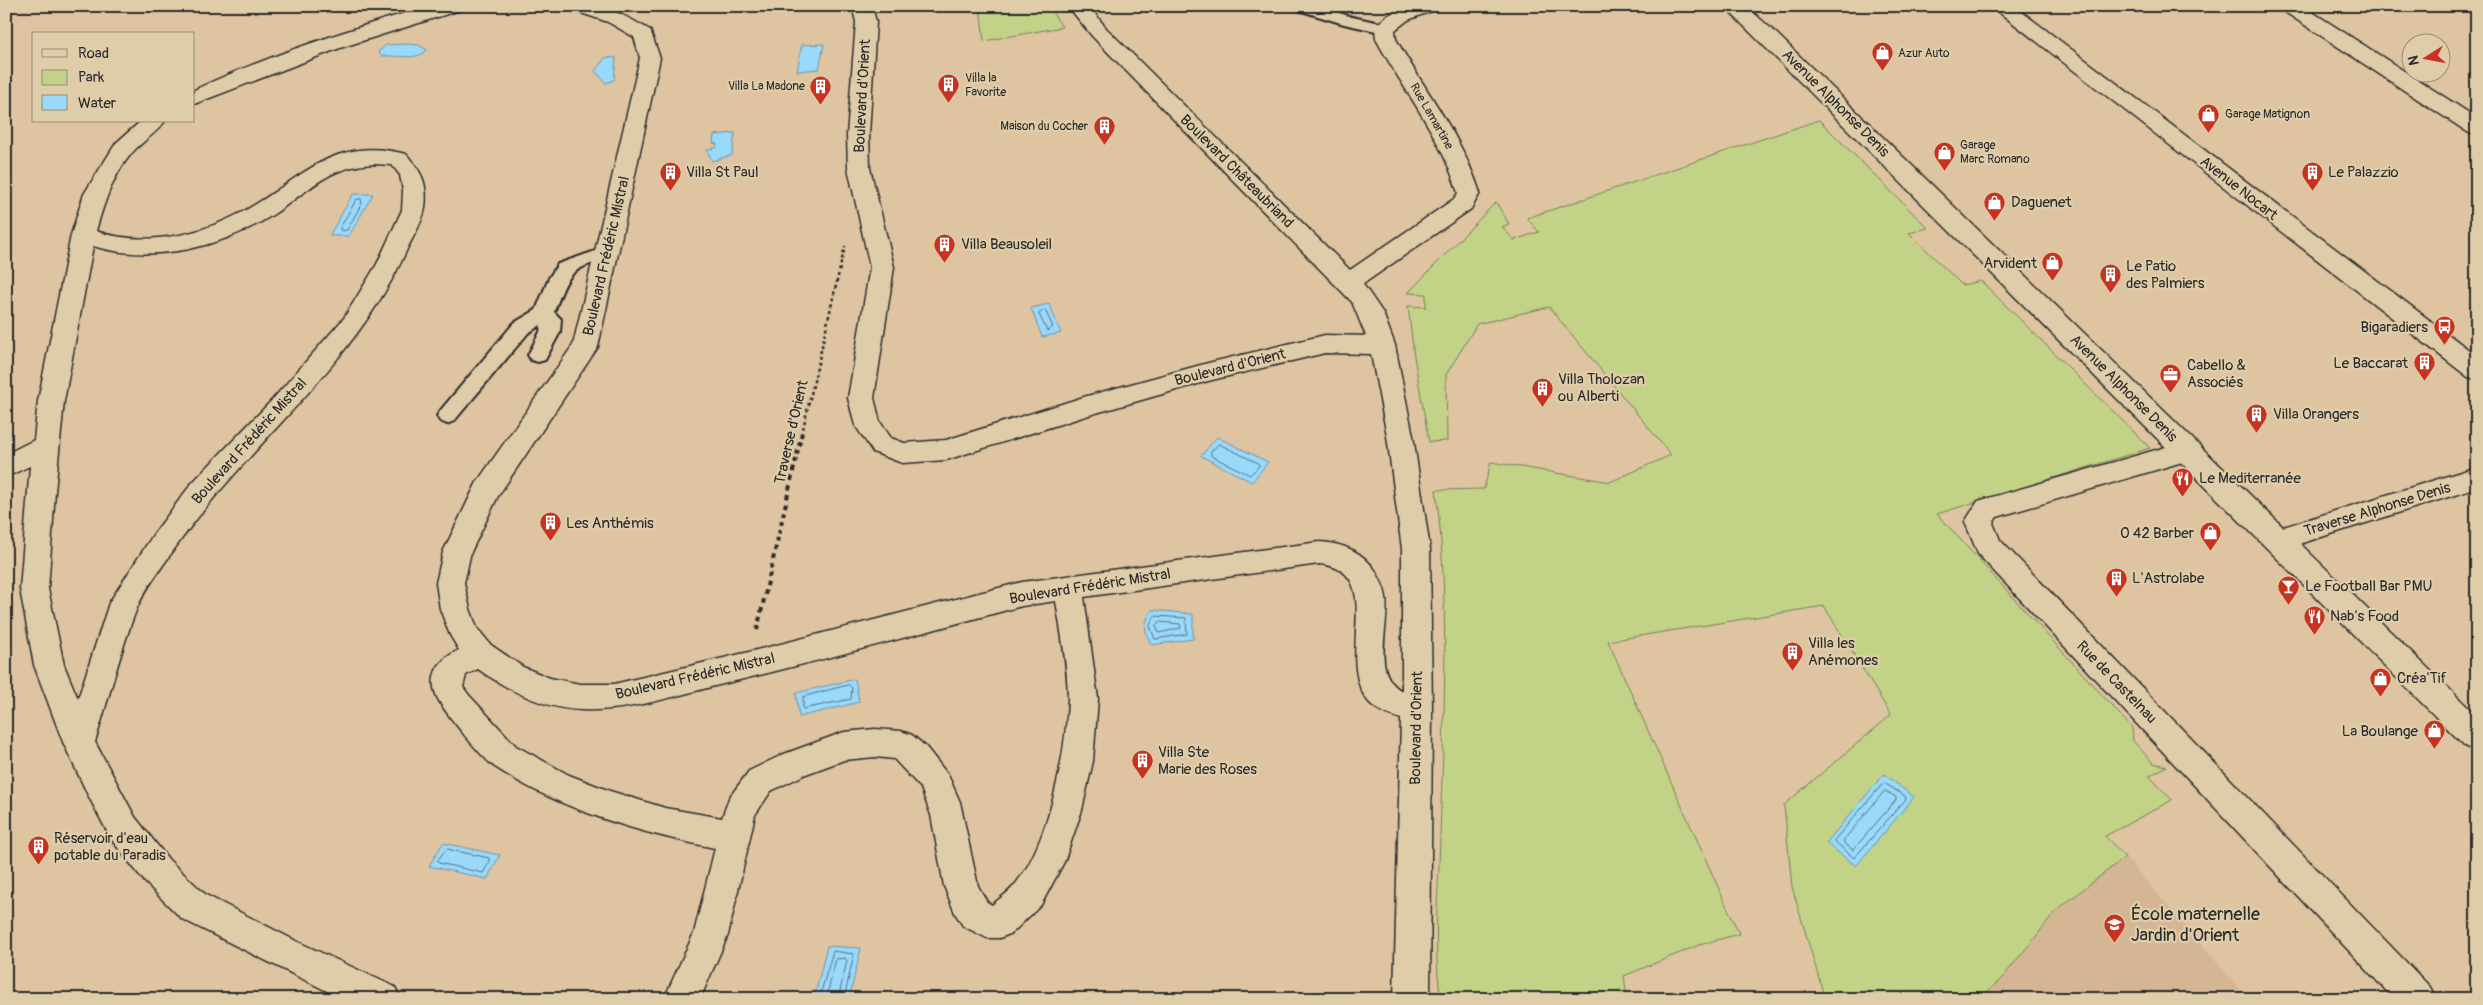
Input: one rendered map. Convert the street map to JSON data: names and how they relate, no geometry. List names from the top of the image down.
{
  "streets": {
    "street": [
      "Boulevard d'Orient",
      "Avenue Alphonse Denis",
      "Rue Lamartine",
      "Boulevard Châteaubriand",
      "Avenue Nocart",
      "Boulevard Frédéric Mistral",
      "Traverse Alphonse Denis",
      "Rue de Castelnau"
    ],
    "path": ["Traverse d'Orient"]
  },
  "crossings": [
    ["Boulevard d'Orient", "Boulevard Châteaubriand"],
    ["Boulevard d'Orient", "Boulevard Frédéric Mistral"],
    ["Boulevard d'Orient", "Traverse d'Orient"],
    ["Avenue Alphonse Denis", "Traverse Alphonse Denis"],
    ["Avenue Alphonse Denis", "Rue de Castelnau"],
    ["Rue Lamartine", "Boulevard Châteaubriand"],
    ["Boulevard Frédéric Mistral", "Traverse d'Orient"]
  ],
  "places": {
    "shop": [
      "Azur Auto",
      "Garage Matignon",
      "Garage Marc Romano",
      "Daguenet",
      "Arvident",
      "O 42 Barber",
      "Créa'Tif",
      "La Boulange"
    ],
    "building": [
      "Villa la Favorite",
      "Villa La Madone",
      "Maison du Cocher",
      "Villa St Paul",
      "Le Palazzio",
      "Villa Beausoleil",
      "Le Patio des Palmiers",
      "Le Baccarat",
      "Villa Tholozan ou Alberti",
      "Villa Orangers",
      "Les Anthémis",
      "L'Astrolabe",
      "Villa les Anémones",
      "Villa Ste Marie des Roses",
      "Réservoir d'eau potable du Paradis"
    ],
    "bus stop": ["Bigaradiers"],
    "office": ["Cabello & Associés"],
    "restaurant": ["Le Mediterranée", "Nab's Food"],
    "bar": ["Le Football Bar PMU"],
    "school or university": ["École maternelle Jardin d'Orient"]
  },
  "legend": ["Road", "Park", "Water"],
  "north": "left"
}
